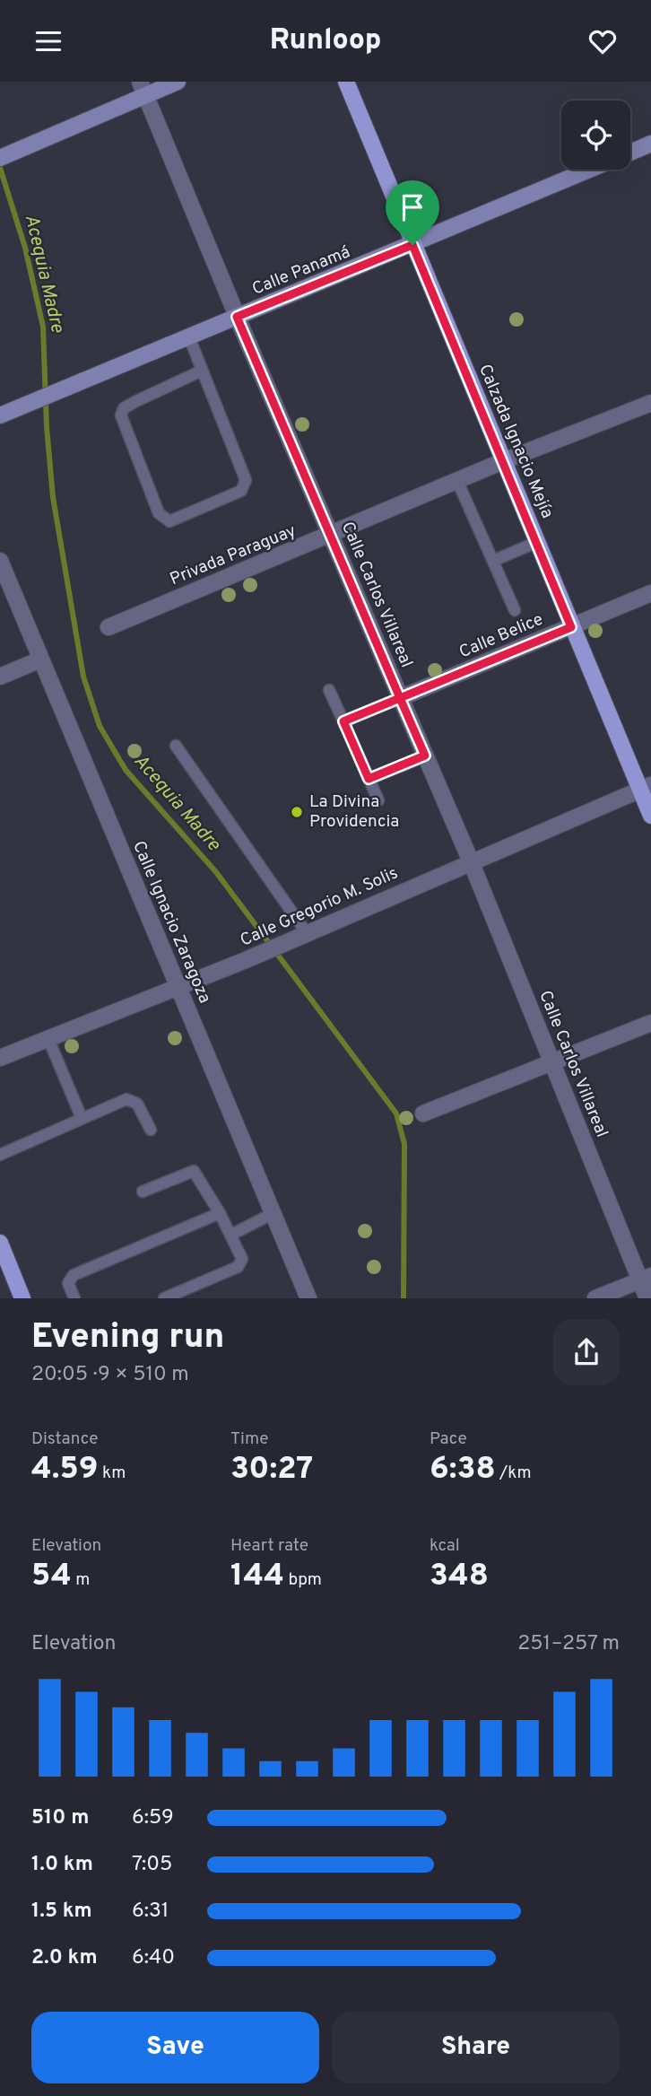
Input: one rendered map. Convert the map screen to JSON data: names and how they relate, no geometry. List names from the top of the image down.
{
  "streets": {
    "main road": ["Calzada Ignacio Mejía"],
    "street": [
      "Calle Panamá",
      "Privada Paraguay",
      "Calle Carlos Villareal",
      "Calle Belice",
      "Calle Gregorio M. Solis",
      "Calle Ignacio Zaragoza"
    ]
  },
  "crossings": [
    ["Calle Panamá", "Calzada Ignacio Mejía"],
    ["Calle Panamá", "Calle Carlos Villareal"],
    ["Calzada Ignacio Mejía", "Privada Paraguay"],
    ["Calzada Ignacio Mejía", "Calle Belice"],
    ["Calzada Ignacio Mejía", "Calle Gregorio M. Solis"],
    ["Privada Paraguay", "Calle Carlos Villareal"],
    ["Calle Carlos Villareal", "Calle Belice"],
    ["Calle Carlos Villareal", "Calle Gregorio M. Solis"],
    ["Calle Gregorio M. Solis", "Calle Ignacio Zaragoza"]
  ],
  "water": ["Acequia Madre"],
  "places": ["La Divina Providencia"],
  "page": {
    "header": "Runloop",
    "heading": ["Evening run", "20:05 · 9 × 510 m"],
    "stats": [
      ["Distance", "4.59 km"],
      ["Time", "30:27"],
      ["Pace", "6:38 /km"],
      ["Elevation", "54 m"],
      ["Heart rate", "144 bpm"],
      ["kcal", "348"]
    ],
    "chart": ["Elevation", "251–257 m"],
    "list": [
      {
        "name": "510 m",
        "note": "6:59"
      },
      {
        "name": "1.0 km",
        "note": "7:05"
      },
      {
        "name": "1.5 km",
        "note": "6:31"
      },
      {
        "name": "2.0 km",
        "note": "6:40"
      }
    ],
    "buttons": ["Save", "Share"]
  }
}
